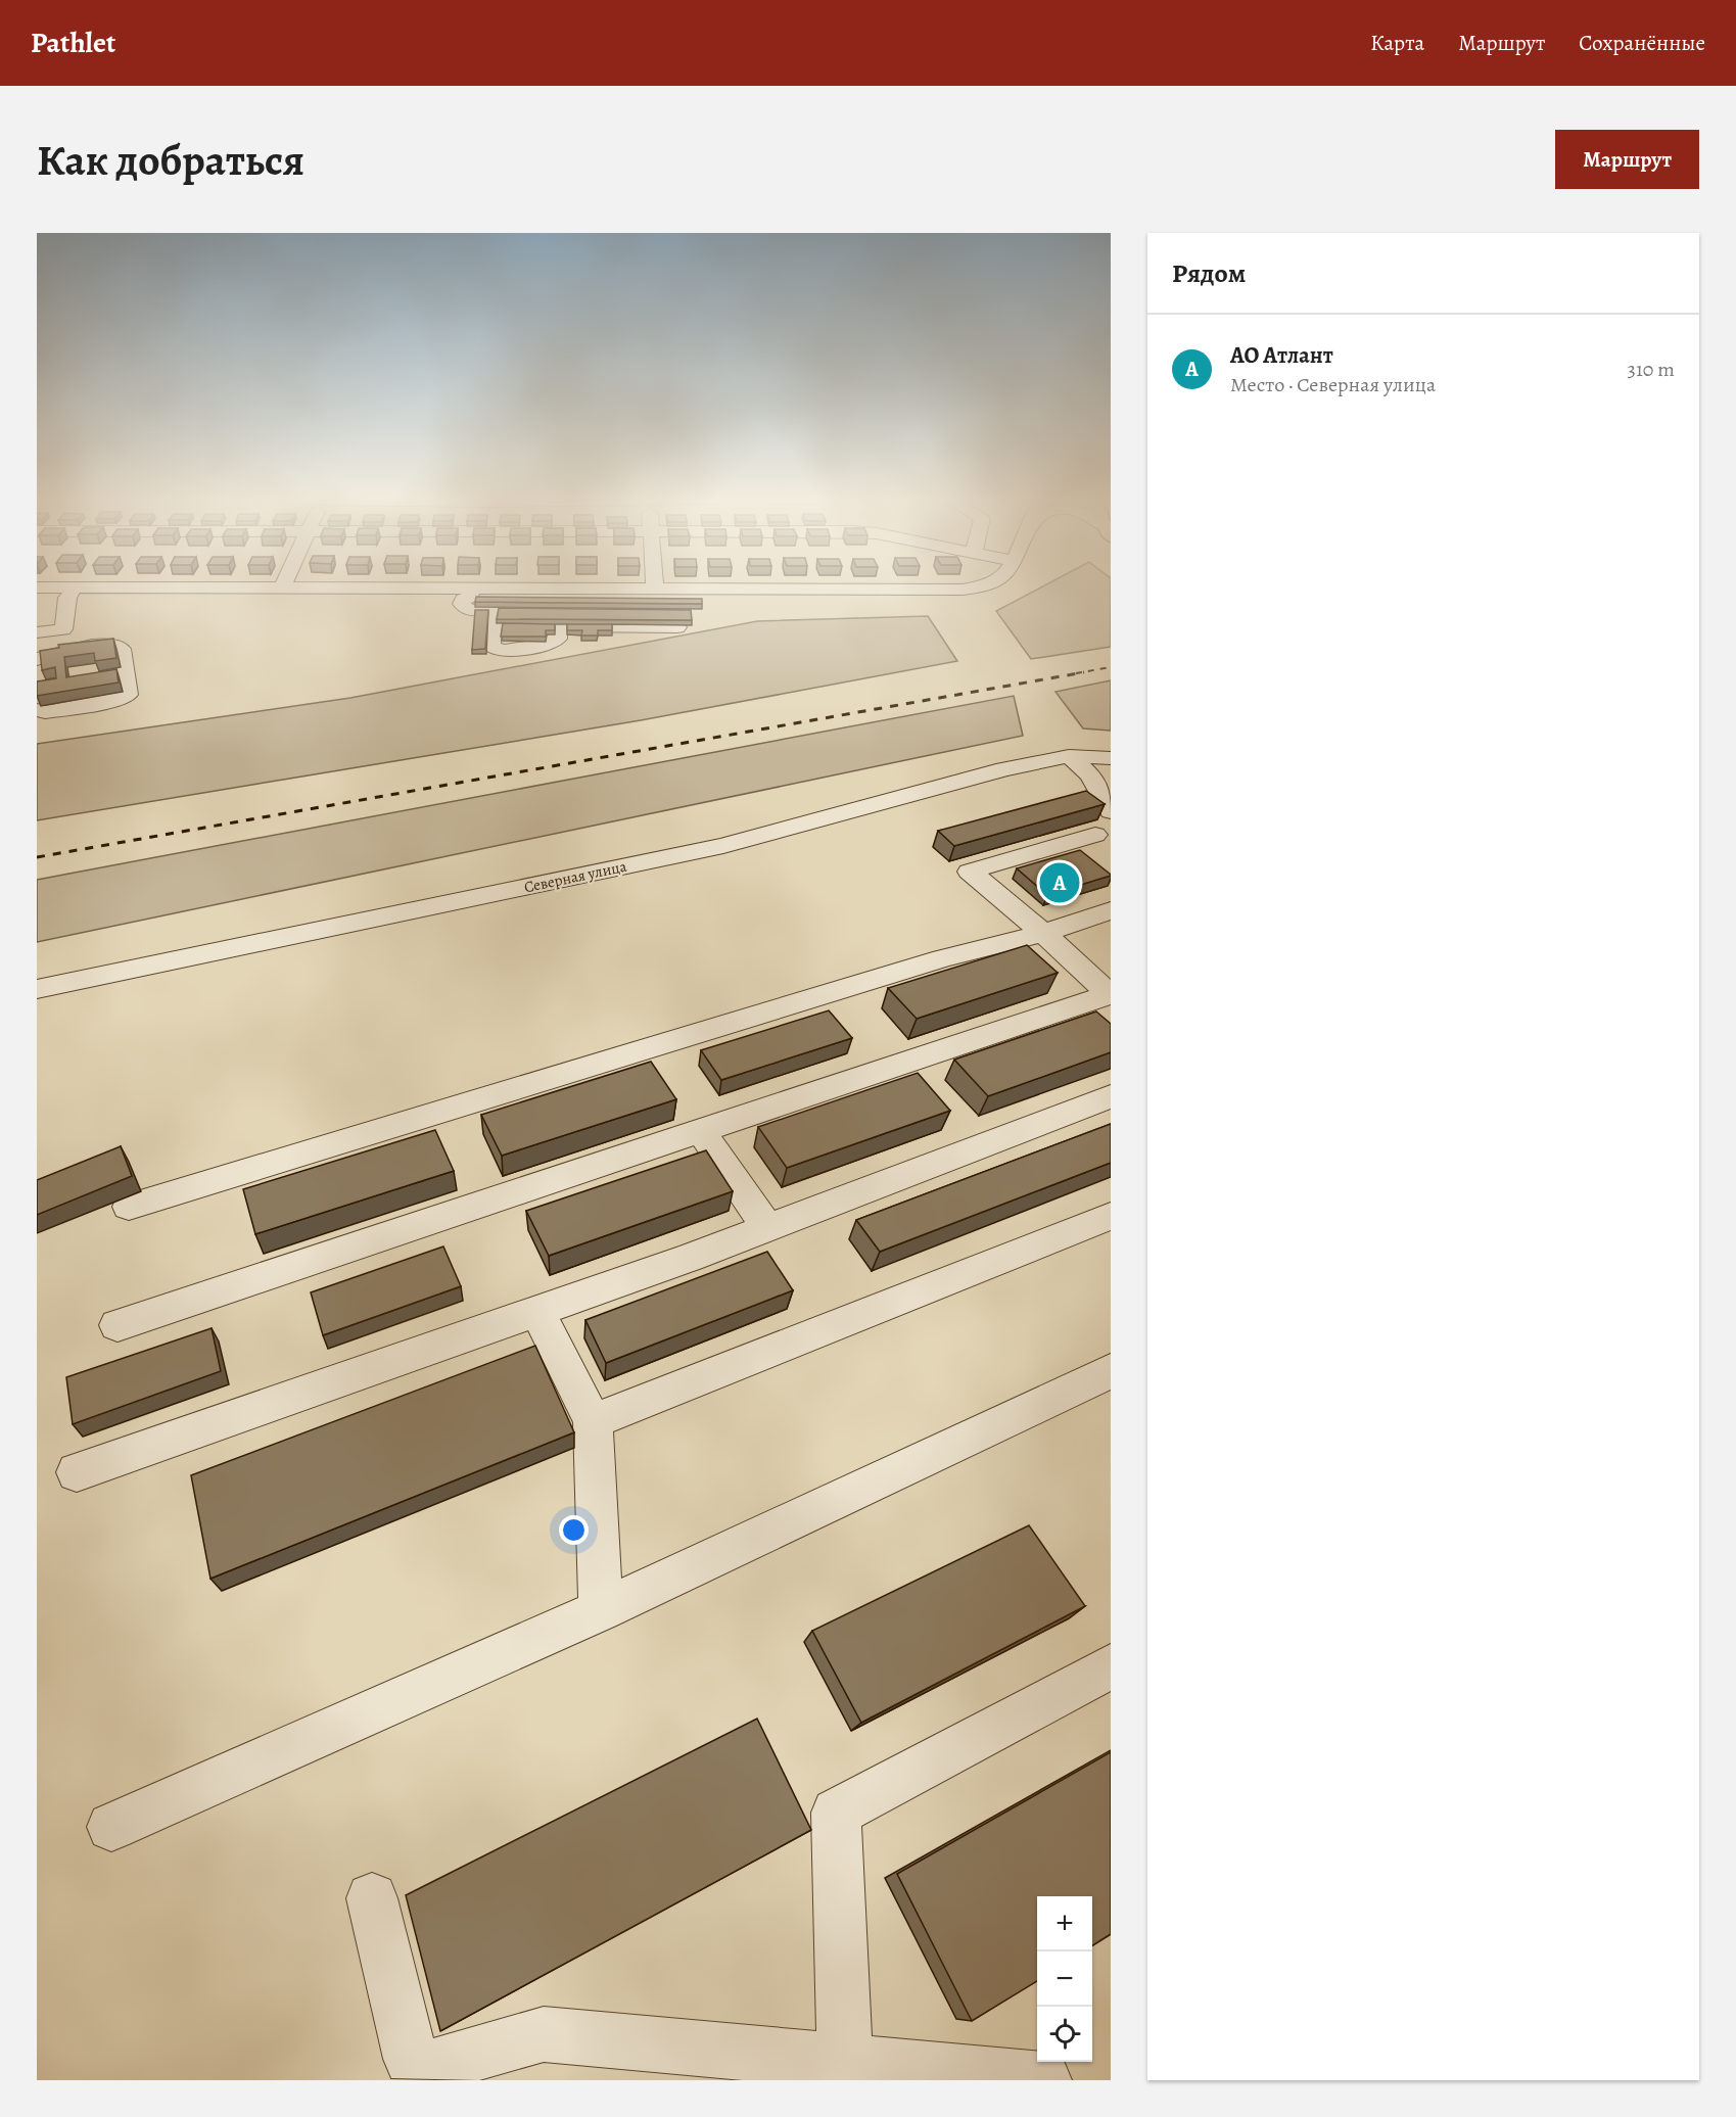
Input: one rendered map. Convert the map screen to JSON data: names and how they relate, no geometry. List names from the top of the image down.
{
  "streets": {
    "street": ["Северная улица"]
  },
  "page": {
    "header": "Pathlet",
    "nav": ["Карта", "Маршрут", "Сохранённые"],
    "buttons": "Маршрут",
    "title": "Как добраться",
    "heading": "Рядом",
    "list": [
      {
        "mark": "A",
        "name": "АО Атлант",
        "note": "Место · Северная улица",
        "value": "310 m"
      }
    ],
    "pins": "A",
    "map_buttons": ["+", "−"]
  }
}
